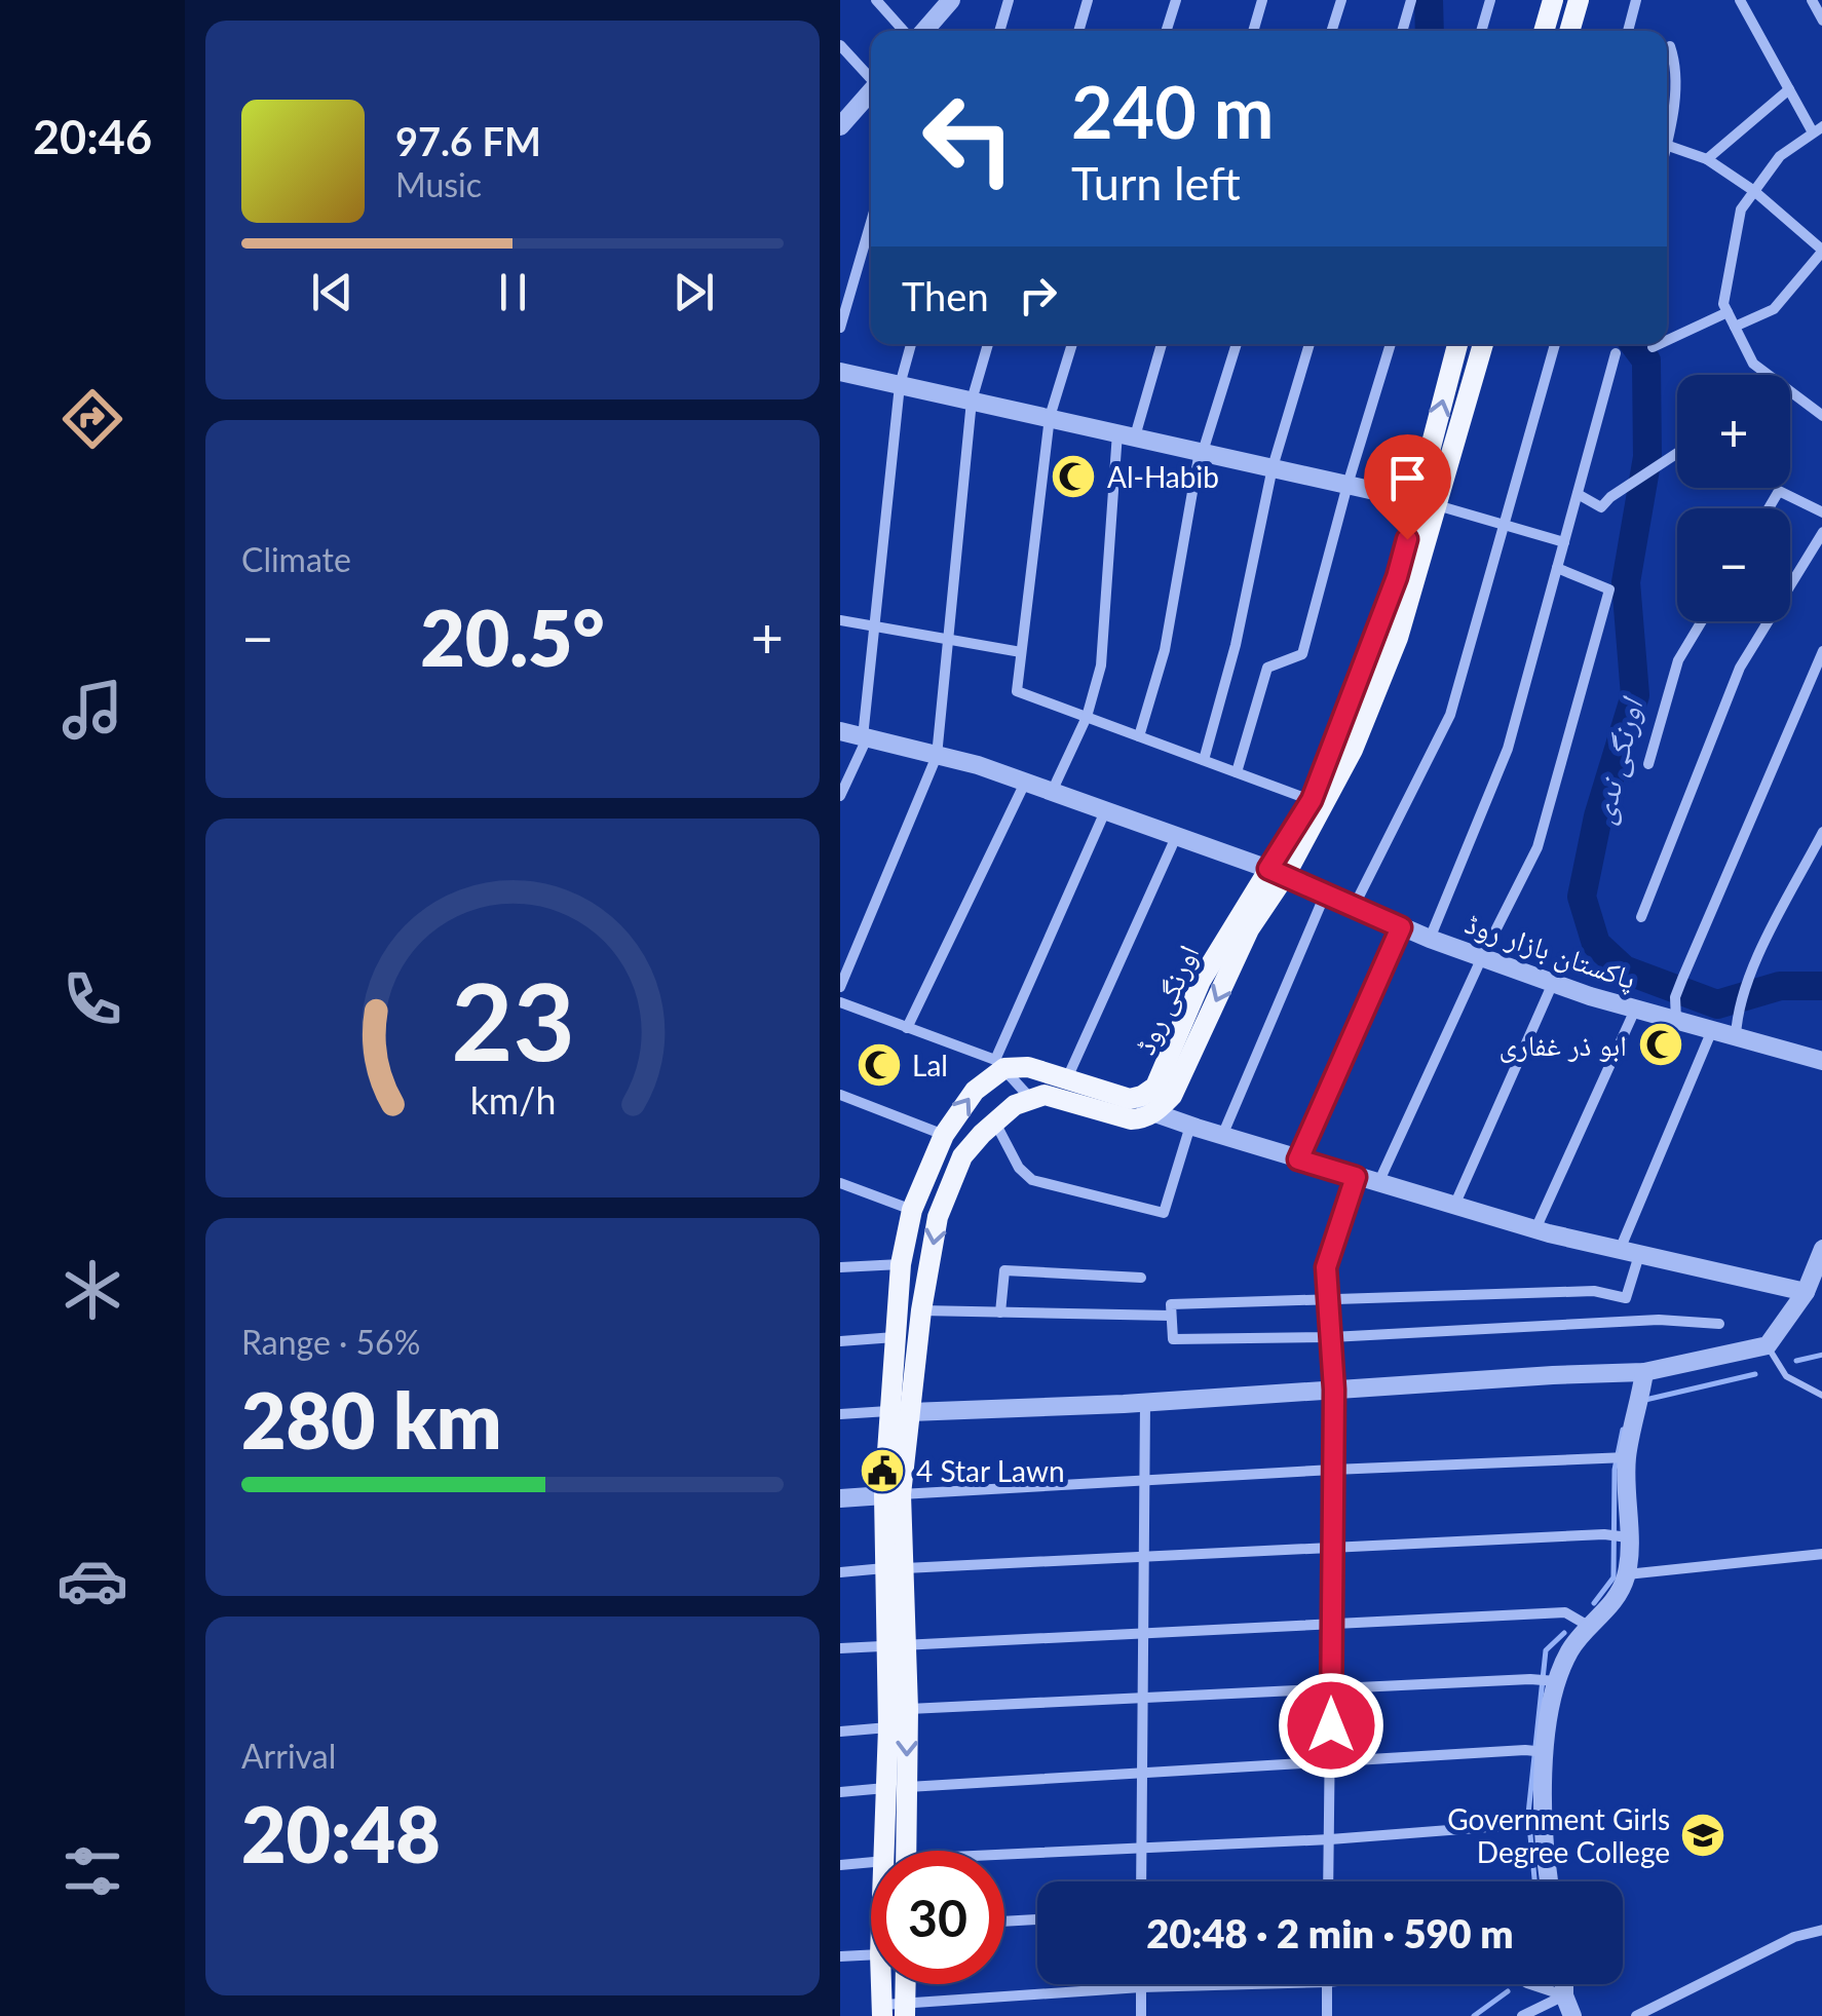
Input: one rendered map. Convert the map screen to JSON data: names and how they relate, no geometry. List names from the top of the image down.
{
  "streets": {
    "main road": ["اورنگی روڈ"],
    "street": ["پاکستان بازار روڈ"]
  },
  "crossings": [
    ["پاکستان بازار روڈ", "اورنگی روڈ"]
  ],
  "water": ["اورنگی ندی"],
  "places": {
    "mosque": ["Al-Habib", "ابو ذر غفاری", "Lal"],
    "public building": ["4 Star Lawn"],
    "school or university": ["Government Girls Degree College"]
  },
  "page": {
    "tabs": "20:46",
    "turn": ["240 m", "Turn left"],
    "song": ["97.6 FM", "Music"],
    "then": "Then",
    "map_buttons": ["+", "−"],
    "tile": [
      "Climate",
      ["Range · 56%", "280 km"],
      ["Arrival", "20:48"]
    ],
    "heat": ["−", "20.5°", "+"],
    "limit": "30",
    "trip": "20:48 · 2 min · 590 m",
    "gauge": ["23", "km/h"]
  }
}
